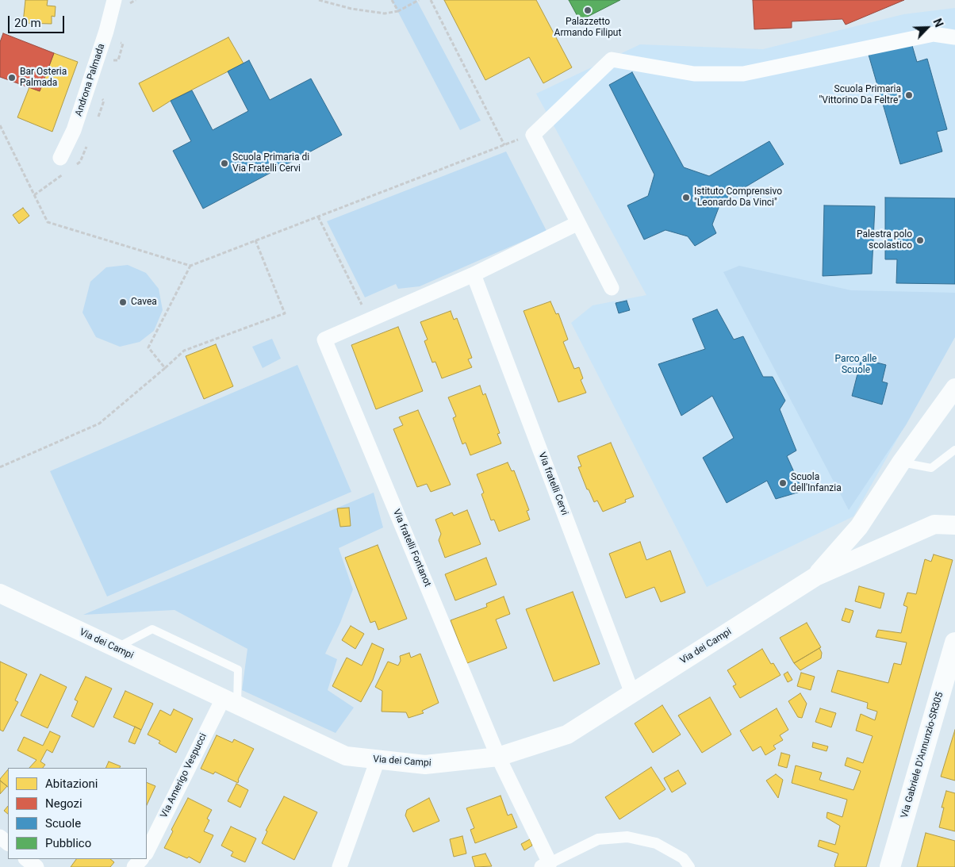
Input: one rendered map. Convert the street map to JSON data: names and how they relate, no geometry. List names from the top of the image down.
{
  "streets": {
    "main road": ["Via Gabriele D'Annunzio-SR305"],
    "street": [
      "Androna Palmada",
      "Via fratelli Cervi",
      "Via fratelli Fontanot",
      "Via dei Campi",
      "Via Amerigo Vespucci"
    ]
  },
  "crossings": [
    ["Via fratelli Cervi", "Via dei Campi"],
    ["Via fratelli Fontanot", "Via dei Campi"],
    ["Via dei Campi", "Via Amerigo Vespucci"]
  ],
  "parks": ["Parco alle Scuole"],
  "places": [
    "Palazzetto Armando Filiput",
    "Bar Osteria Palmada",
    "Scuola Primaria \"Vittorino Da Feltre\"",
    "Scuola Primaria di Via Fratelli Cervi",
    "Istituto Comprensivo \"Leonardo Da Vinci\"",
    "Palestra polo scolastico",
    "Cavea",
    "Scuola dell'Infanzia"
  ],
  "legend": [
    "Abitazioni",
    "Negozi",
    "Scuole",
    "Pubblico"
  ],
  "scale_bar": "20 m",
  "north": "top right"
}
